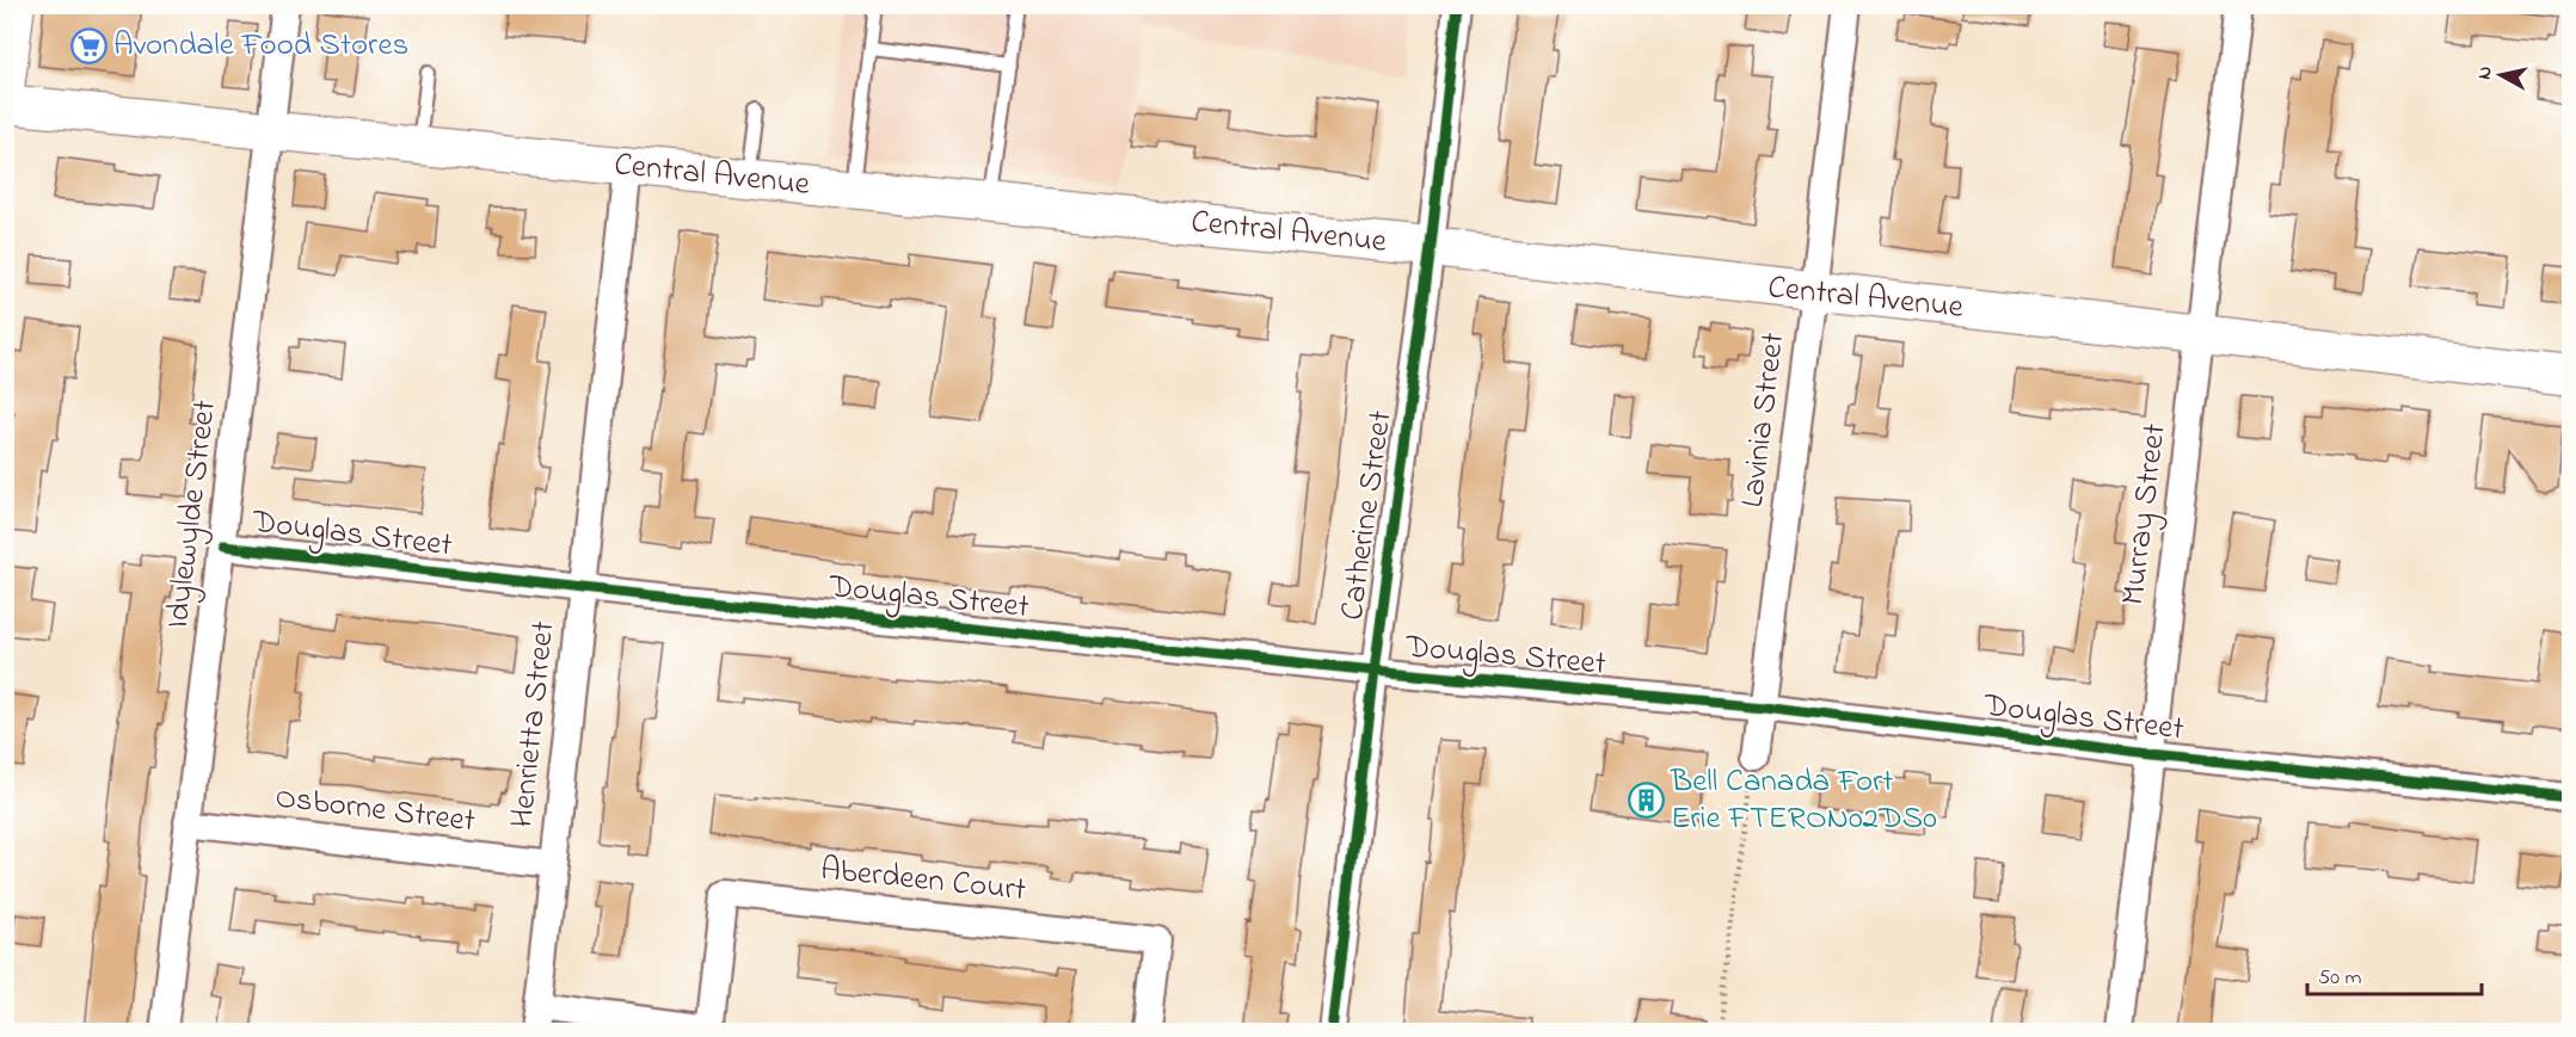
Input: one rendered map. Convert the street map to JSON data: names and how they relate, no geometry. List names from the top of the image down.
{
  "streets": {
    "main road": ["Central Avenue"],
    "street": [
      "Lavinia Street",
      "Idylewylde Street",
      "Murray Street",
      "Catherine Street",
      "Douglas Street",
      "Henrietta Street",
      "Osborne Street",
      "Aberdeen Court"
    ]
  },
  "crossings": [
    ["Central Avenue", "Lavinia Street"],
    ["Central Avenue", "Idylewylde Street"],
    ["Central Avenue", "Murray Street"],
    ["Central Avenue", "Catherine Street"],
    ["Central Avenue", "Henrietta Street"],
    ["Lavinia Street", "Douglas Street"],
    ["Idylewylde Street", "Douglas Street"],
    ["Idylewylde Street", "Osborne Street"],
    ["Murray Street", "Douglas Street"],
    ["Catherine Street", "Douglas Street"],
    ["Douglas Street", "Henrietta Street"],
    ["Henrietta Street", "Osborne Street"],
    ["Henrietta Street", "Aberdeen Court"]
  ],
  "places": {
    "supermarket": ["Avondale Food Stores"],
    "building": ["Bell Canada Fort Erie FTERON02DS0"]
  },
  "scale_bar": "50 m",
  "north": "left"
}
